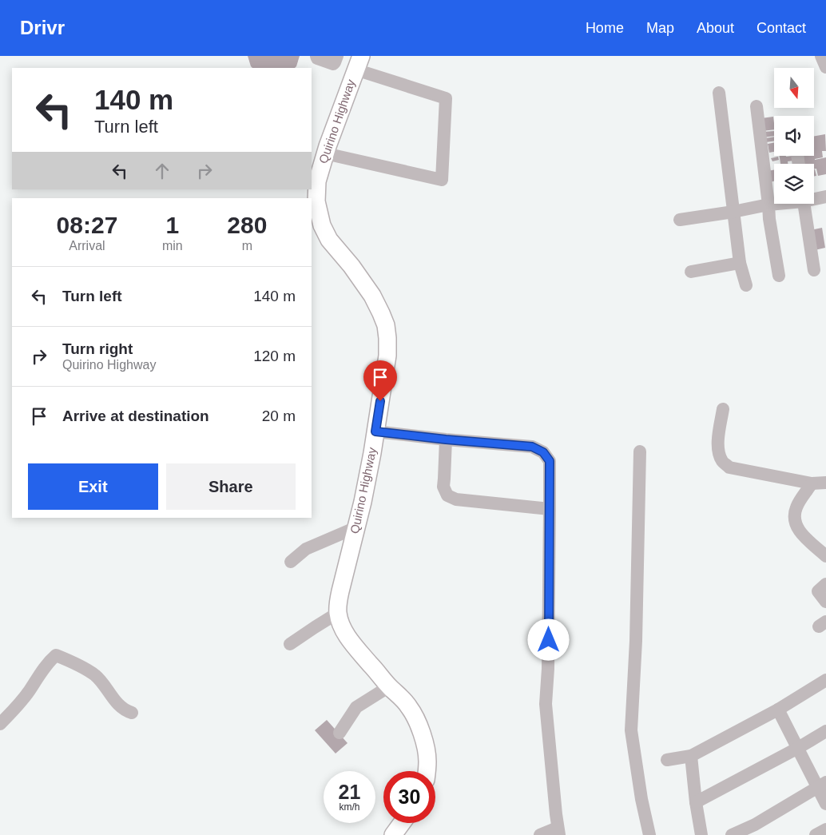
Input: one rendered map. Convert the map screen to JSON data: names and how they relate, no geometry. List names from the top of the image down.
{
  "streets": {
    "main road": ["Quirino Highway"]
  },
  "north": "bottom",
  "page": {
    "header": "Drivr",
    "nav": [
      "Home",
      "Map",
      "About",
      "Contact"
    ],
    "turn": ["140 m", "Turn left"],
    "eta": [
      "08:27",
      "Arrival",
      "1",
      "min",
      "280",
      "m"
    ],
    "list": [
      {
        "name": "Turn left",
        "value": "140 m"
      },
      {
        "name": "Turn right",
        "note": "Quirino Highway",
        "value": "120 m"
      },
      {
        "name": "Arrive at destination",
        "value": "20 m"
      }
    ],
    "buttons": ["Exit", "Share"],
    "speed": "21 km/h",
    "limit": "30"
  }
}
